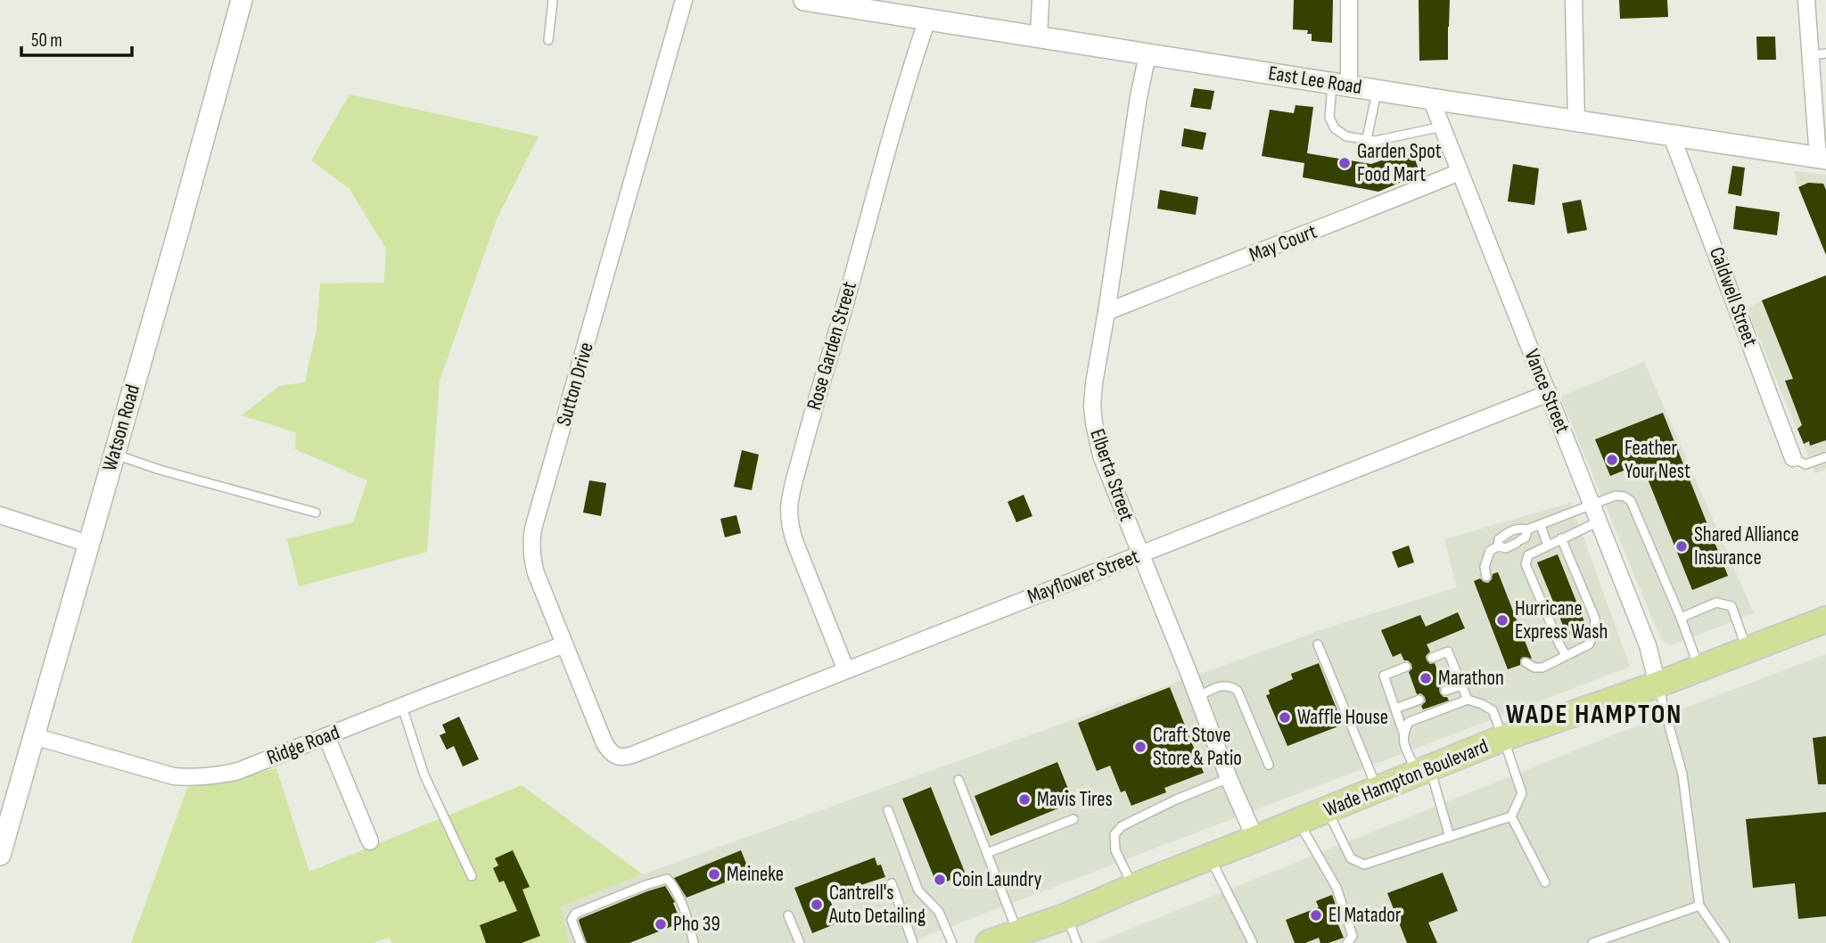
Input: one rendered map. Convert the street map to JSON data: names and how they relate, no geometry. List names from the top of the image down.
{
  "streets": {
    "main road": ["Wade Hampton Boulevard"],
    "street": [
      "East Lee Road",
      "May Court",
      "Caldwell Street",
      "Rose Garden Street",
      "Sutton Drive",
      "Vance Street",
      "Watson Road",
      "Elberta Street",
      "Mayflower Street",
      "Ridge Road"
    ]
  },
  "crossings": [
    ["East Lee Road", "Caldwell Street"],
    ["East Lee Road", "Rose Garden Street"],
    ["East Lee Road", "Vance Street"],
    ["East Lee Road", "Elberta Street"],
    ["May Court", "Vance Street"],
    ["May Court", "Elberta Street"],
    ["Rose Garden Street", "Mayflower Street"],
    ["Sutton Drive", "Mayflower Street"],
    ["Sutton Drive", "Ridge Road"],
    ["Vance Street", "Mayflower Street"],
    ["Vance Street", "Wade Hampton Boulevard"],
    ["Watson Road", "Ridge Road"],
    ["Elberta Street", "Mayflower Street"],
    ["Elberta Street", "Wade Hampton Boulevard"]
  ],
  "districts": ["WADE HAMPTON"],
  "places": [
    "Garden Spot Food Mart",
    "Feather Your Nest",
    "Shared Alliance Insurance",
    "Hurricane Express Wash",
    "Marathon",
    "Waffle House",
    "Craft Stove Store & Patio",
    "Mavis Tires",
    "Meineke",
    "Coin Laundry",
    "Cantrell's Auto Detailing",
    "El Matador",
    "Pho 39"
  ],
  "scale_bar": "50 m"
}
